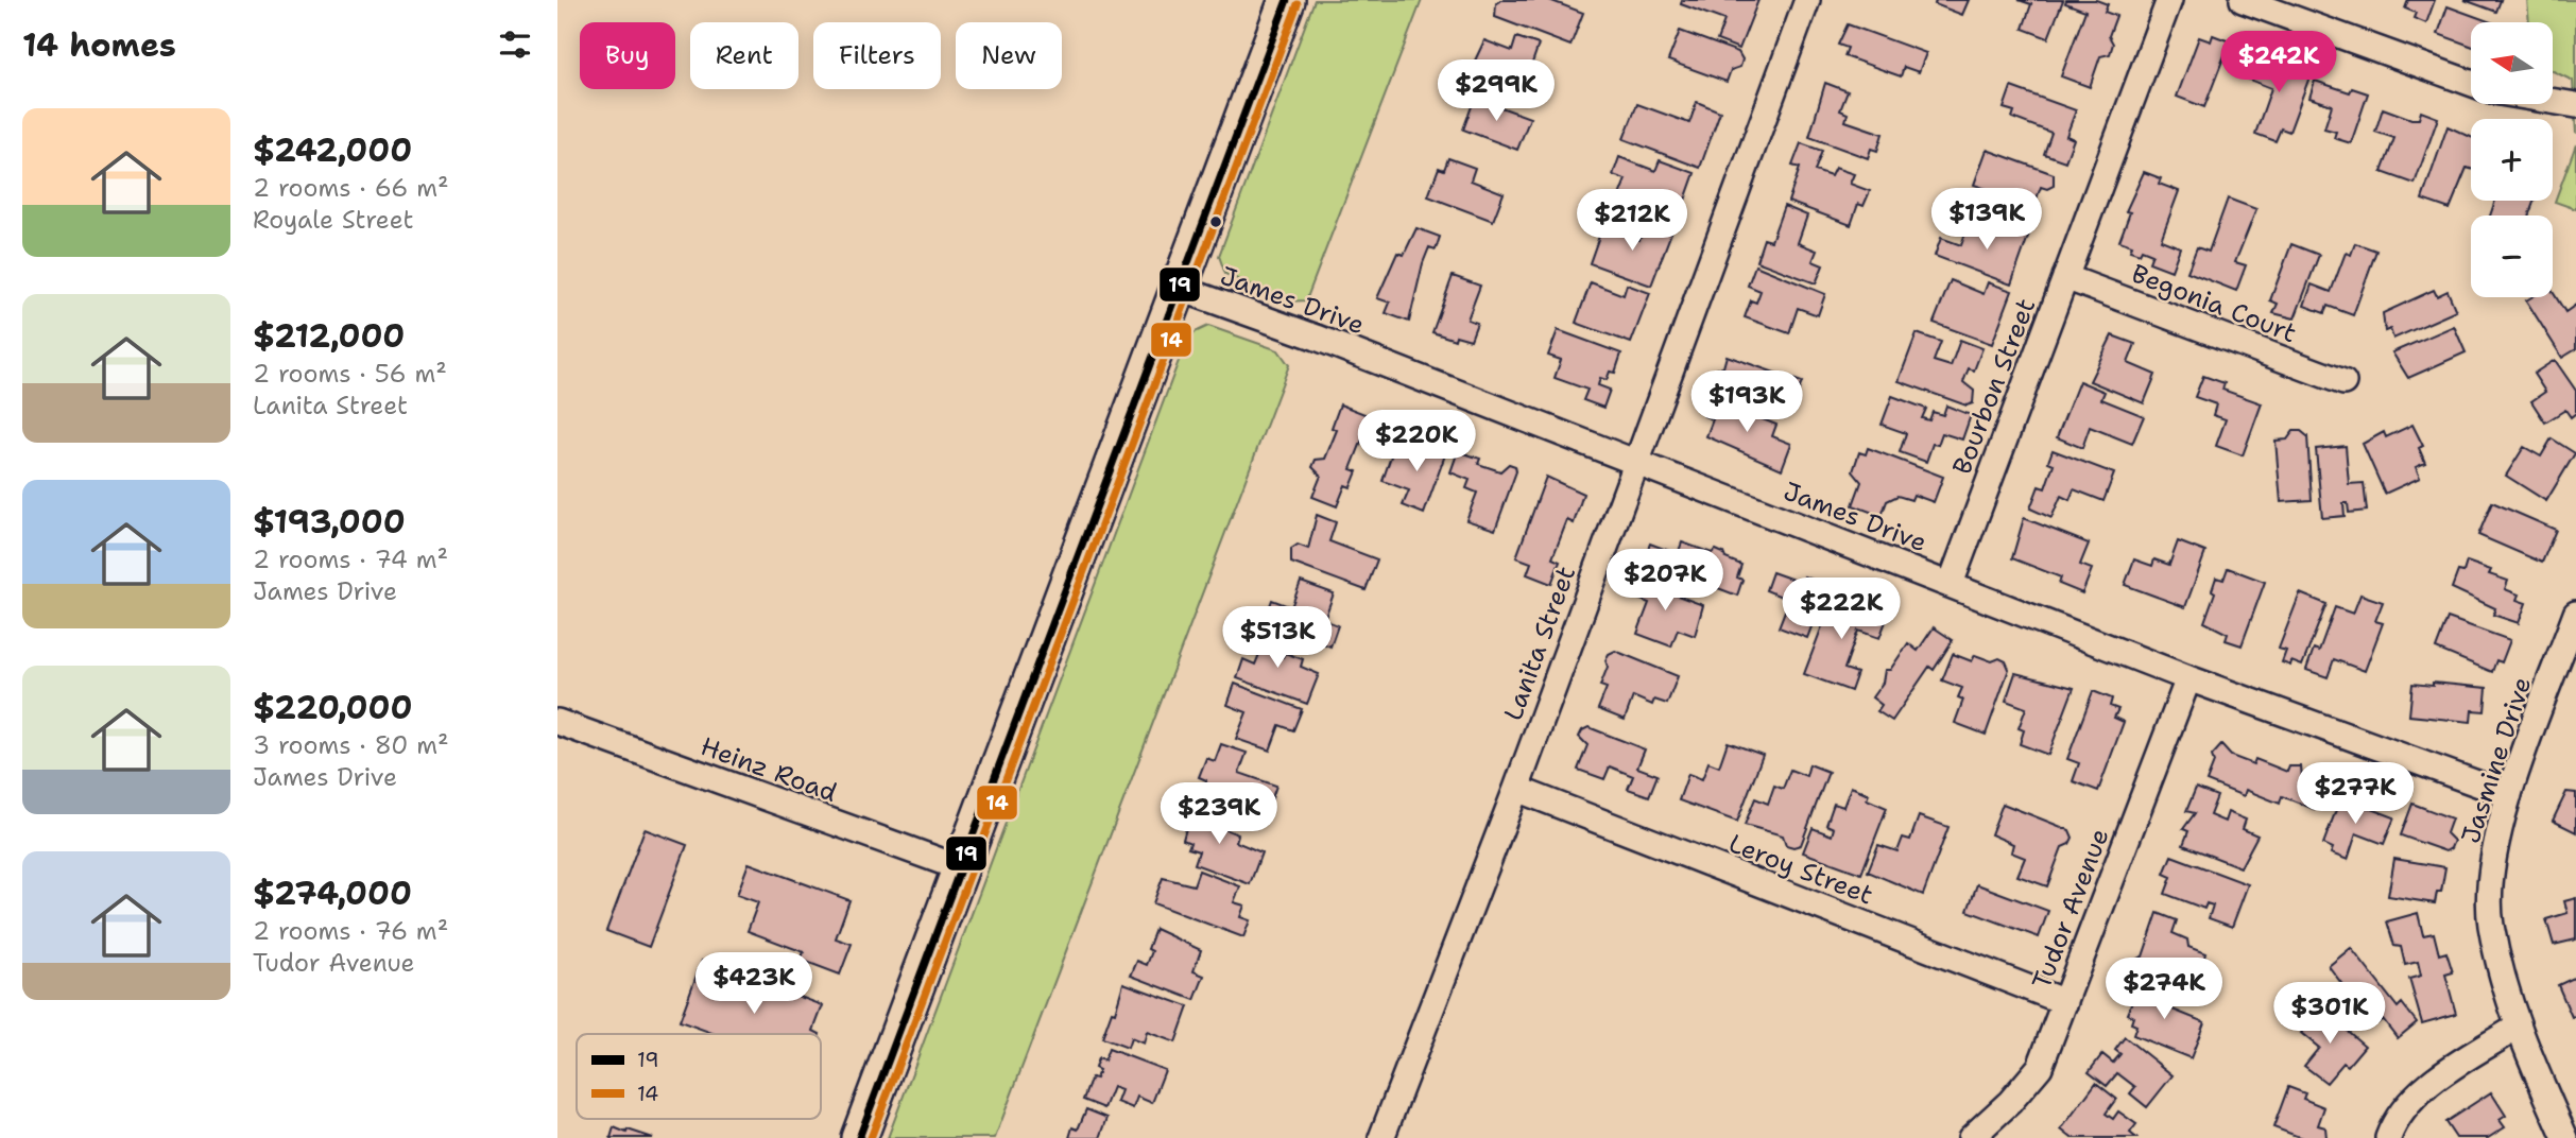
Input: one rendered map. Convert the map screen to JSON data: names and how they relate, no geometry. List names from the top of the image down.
{
  "streets": {
    "street": [
      "James Drive",
      "Begonia Court",
      "Bourbon Street",
      "Lanita Street",
      "Jasmine Drive",
      "Heinz Road",
      "Leroy Street",
      "Tudor Avenue"
    ]
  },
  "crossings": [
    ["James Drive", "Bourbon Street"],
    ["James Drive", "Lanita Street"],
    ["James Drive", "Jasmine Drive"],
    ["James Drive", "Tudor Avenue"],
    ["Begonia Court", "Bourbon Street"],
    ["Lanita Street", "Leroy Street"],
    ["Leroy Street", "Tudor Avenue"]
  ],
  "lines": ["transit line 19", "transit line 14"],
  "legend": ["19", "14"],
  "north": "left",
  "page": {
    "heading": "14 homes",
    "map_buttons": ["+", "−"],
    "chip": [
      "Buy",
      "Rent",
      "Filters",
      "New"
    ],
    "price": [
      "$242K",
      "$299K",
      "$139K",
      "$212K",
      "$193K",
      "$220K",
      "$207K",
      "$222K",
      "$513K",
      "$277K",
      "$239K",
      "$423K",
      "$274K",
      "$301K"
    ],
    "list": [
      {
        "name": "$242,000",
        "note": "2 rooms · 66 m² · Royale Street"
      },
      {
        "name": "$212,000",
        "note": "2 rooms · 56 m² · Lanita Street"
      },
      {
        "name": "$193,000",
        "note": "2 rooms · 74 m² · James Drive"
      },
      {
        "name": "$220,000",
        "note": "3 rooms · 80 m² · James Drive"
      },
      {
        "name": "$274,000",
        "note": "2 rooms · 76 m² · Tudor Avenue"
      }
    ]
  }
}
